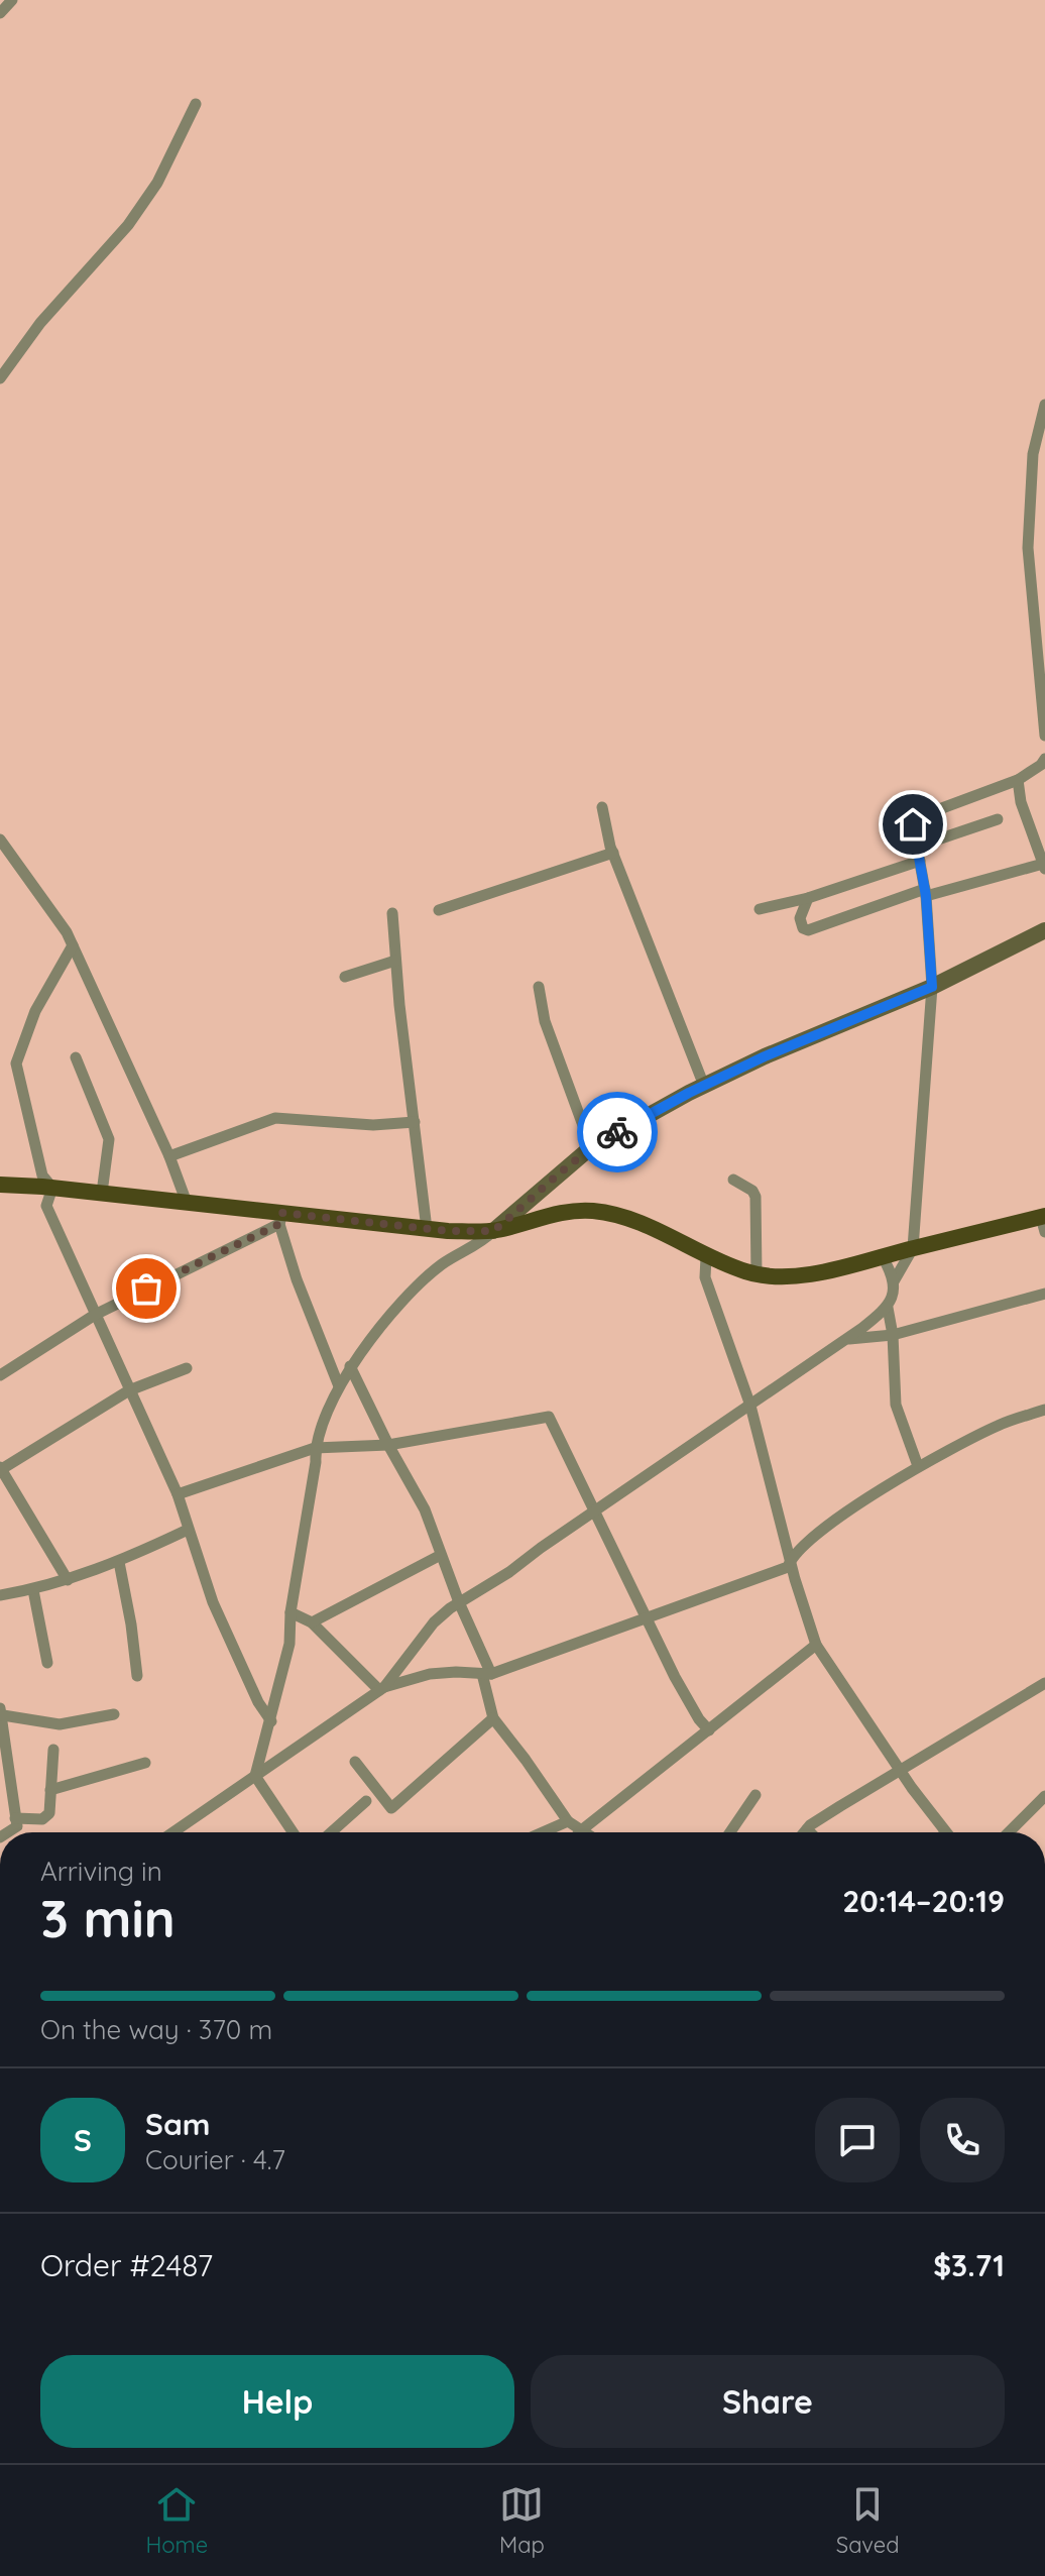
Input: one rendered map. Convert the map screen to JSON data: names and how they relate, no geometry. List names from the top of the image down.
{
  "page": {
    "heading": ["3 min", "Arriving in", "20:14–20:19"],
    "panel": [
      "Sam",
      "Courier · 4.7",
      "Order #2487",
      "$3.71"
    ],
    "bar": "On the way · 370 m",
    "round": "S",
    "buttons": ["Help", "Share"],
    "tabs": ["Home", "Map", "Saved"]
  }
}
